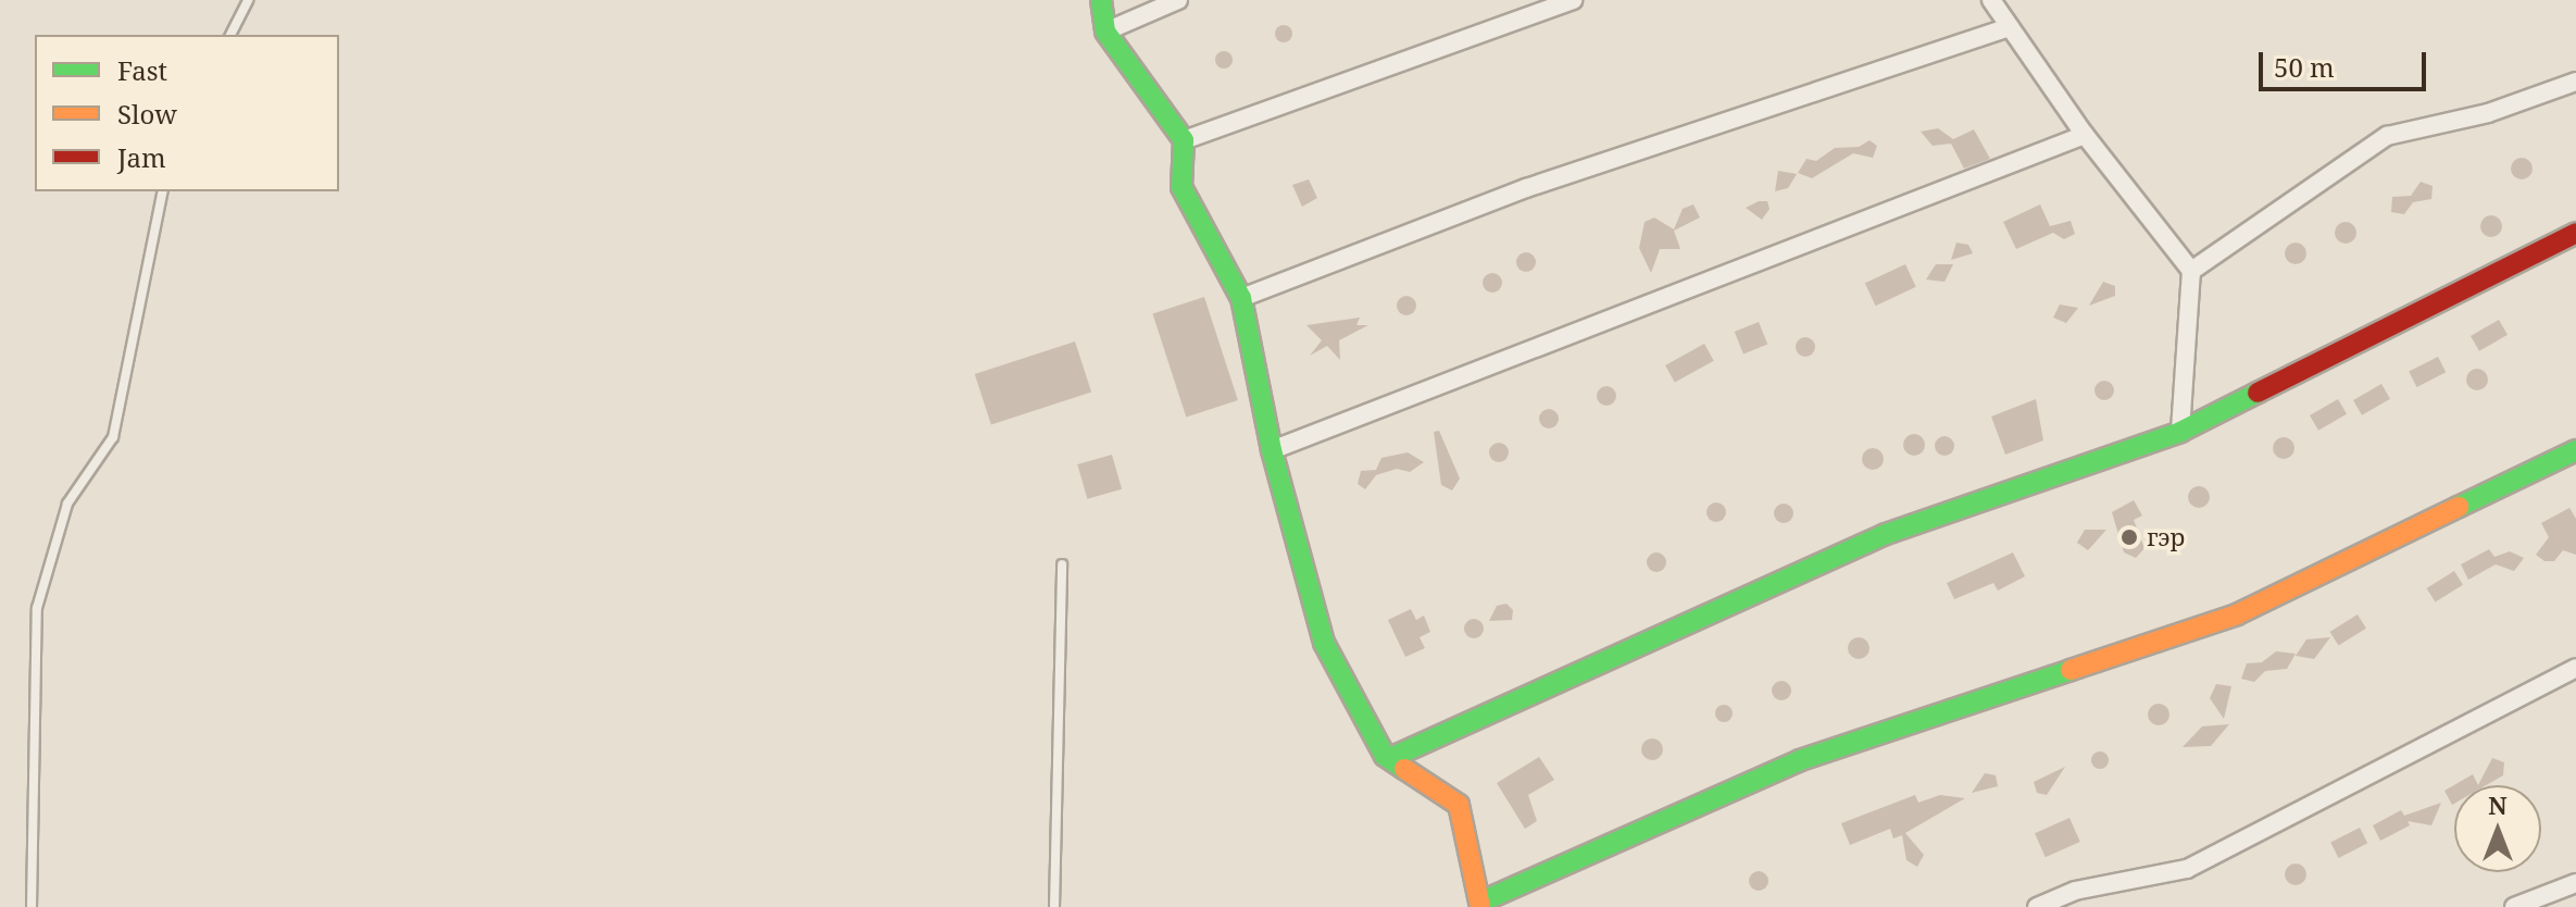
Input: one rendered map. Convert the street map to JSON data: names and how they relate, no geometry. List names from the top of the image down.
{
  "places": ["гэр"],
  "legend": ["Fast", "Slow", "Jam"],
  "scale_bar": "50 m",
  "north": "top"
}
